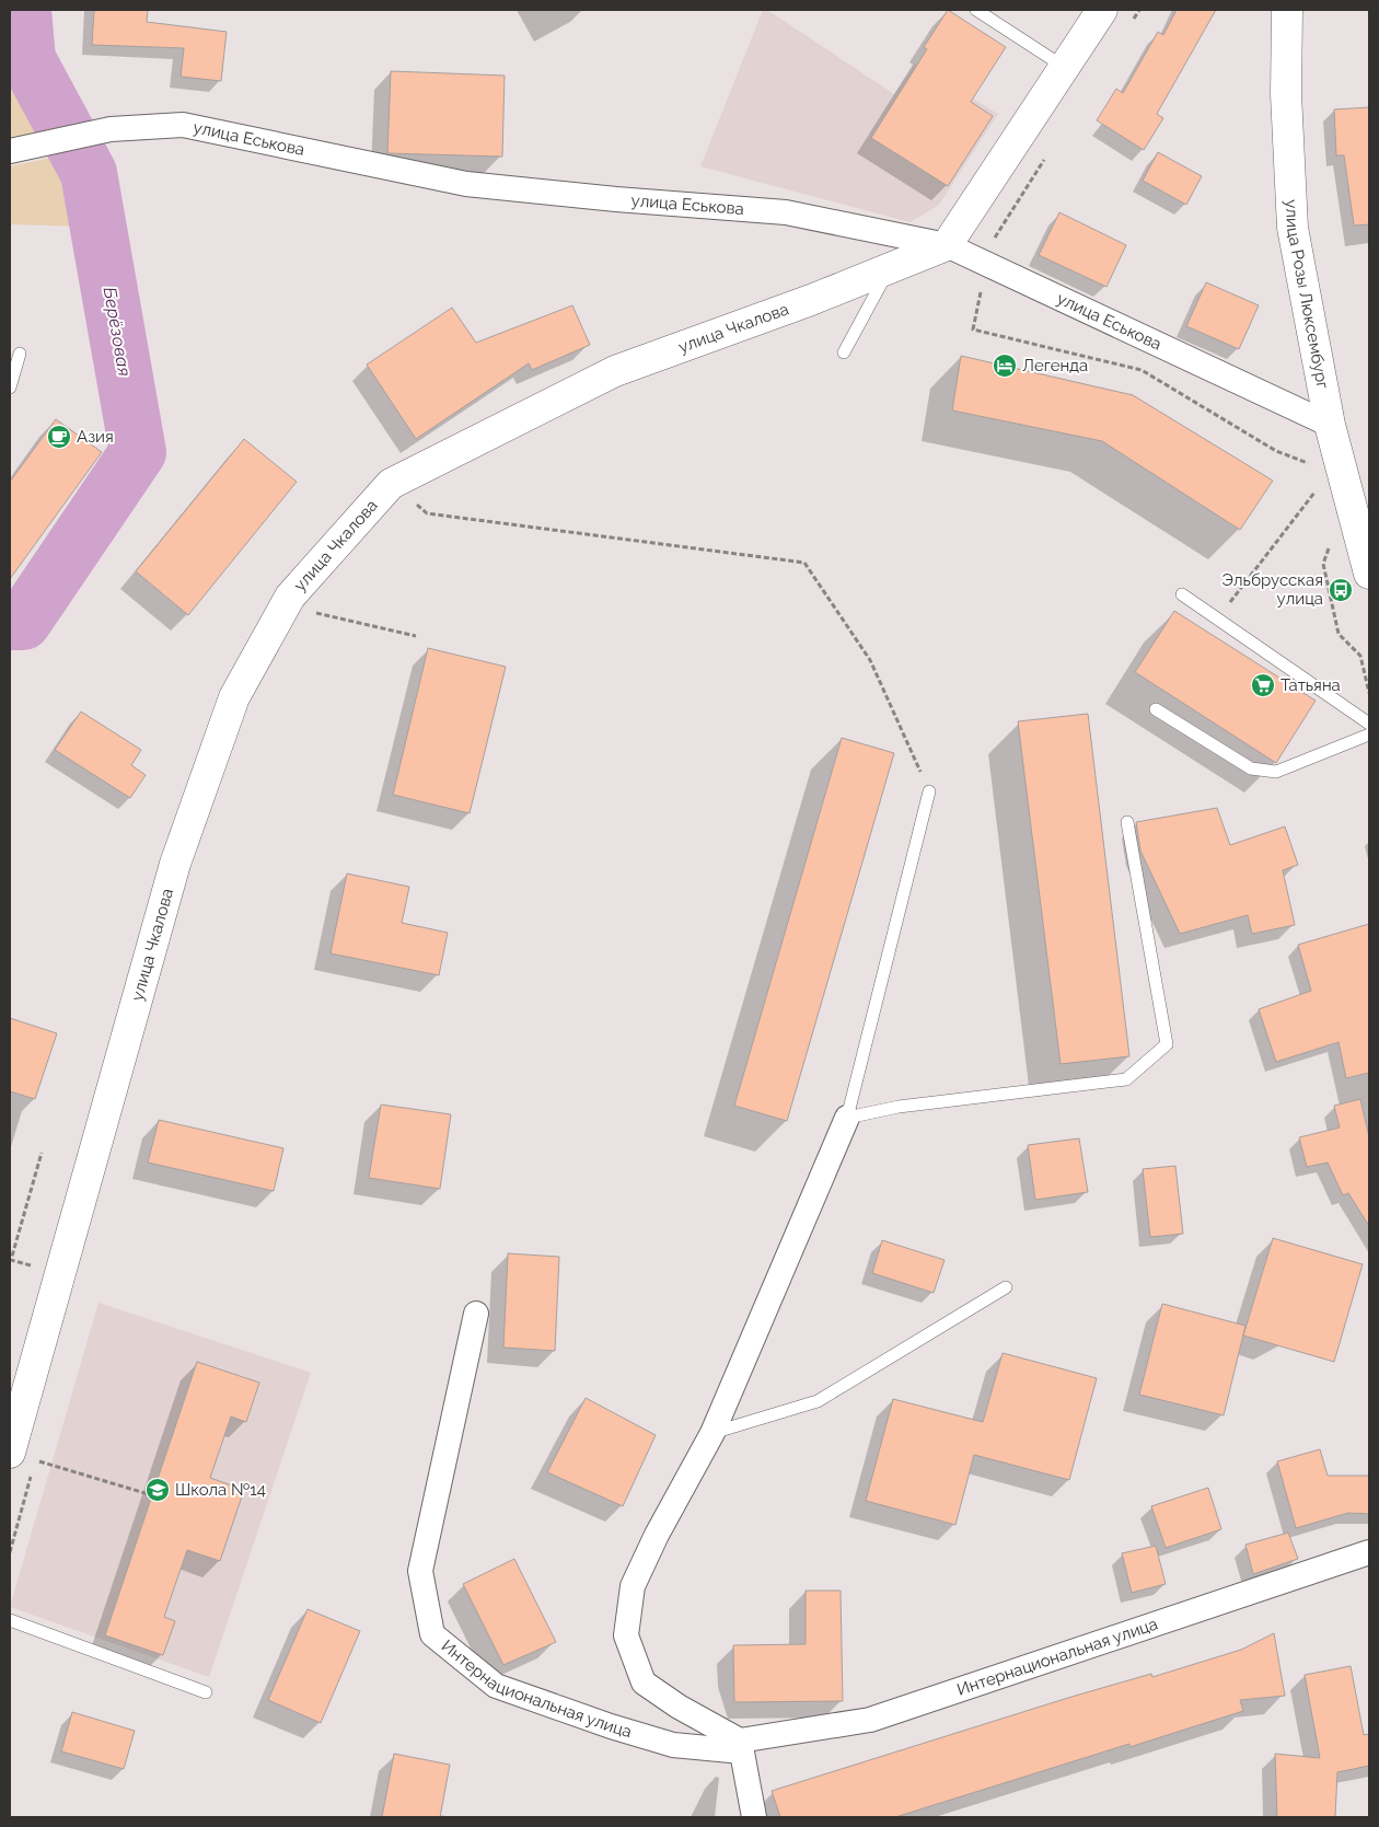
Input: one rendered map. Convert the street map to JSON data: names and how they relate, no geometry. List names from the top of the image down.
{
  "streets": {
    "street": [
      "улица Еськова",
      "улица Розы Люксембург",
      "улица Чкалова",
      "Интернациональная улица"
    ]
  },
  "crossings": [
    ["улица Еськова", "улица Розы Люксембург"],
    ["улица Еськова", "улица Чкалова"]
  ],
  "water": ["Берёзовая"],
  "places": {
    "hotel": ["Легенда"],
    "cafe": ["Азия"],
    "bus stop": ["Эльбрусская улица"],
    "supermarket": ["Татьяна"],
    "school or university": ["Школа №14"]
  }
}
